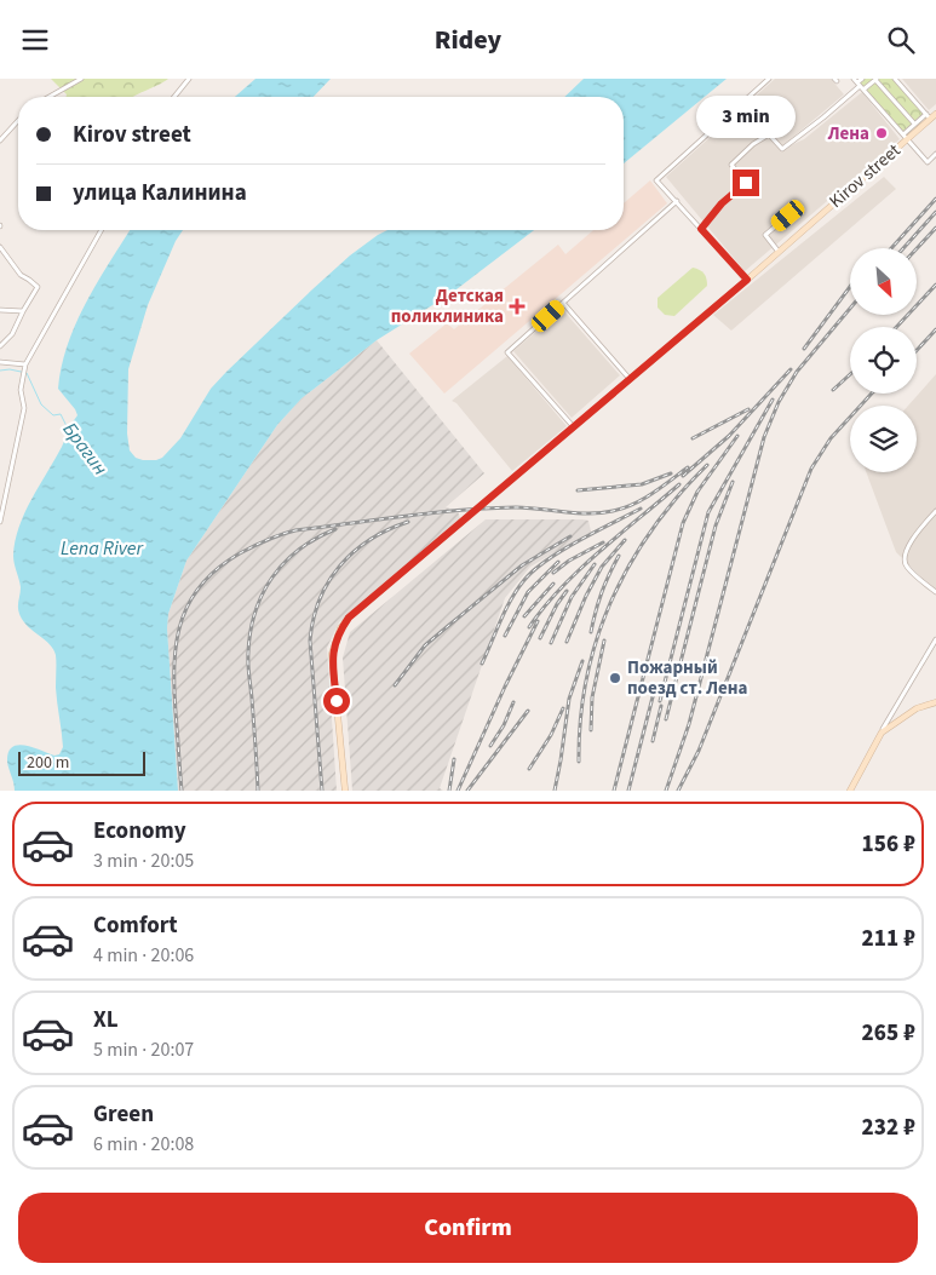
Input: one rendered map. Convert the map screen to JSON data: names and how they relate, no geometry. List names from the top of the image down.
{
  "streets": {
    "main road": ["Kirov street"]
  },
  "water": ["Брагин", "Lena River"],
  "places": {
    "other": ["Лена", "Пожарный поезд ст. Лена"],
    "health": ["Детская поликлиника"]
  },
  "scale_bar": "200 m",
  "north": "bottom right",
  "page": {
    "header": "Ridey",
    "bubble": "3 min",
    "banner": ["Kirov street", "улица Калинина"],
    "scale": "200 m",
    "list": [
      {
        "name": "Economy",
        "note": "3 min · 20:05",
        "value": "156 ₽"
      },
      {
        "name": "Comfort",
        "note": "4 min · 20:06",
        "value": "211 ₽"
      },
      {
        "name": "XL",
        "note": "5 min · 20:07",
        "value": "265 ₽"
      },
      {
        "name": "Green",
        "note": "6 min · 20:08",
        "value": "232 ₽"
      }
    ],
    "buttons": "Confirm"
  }
}
